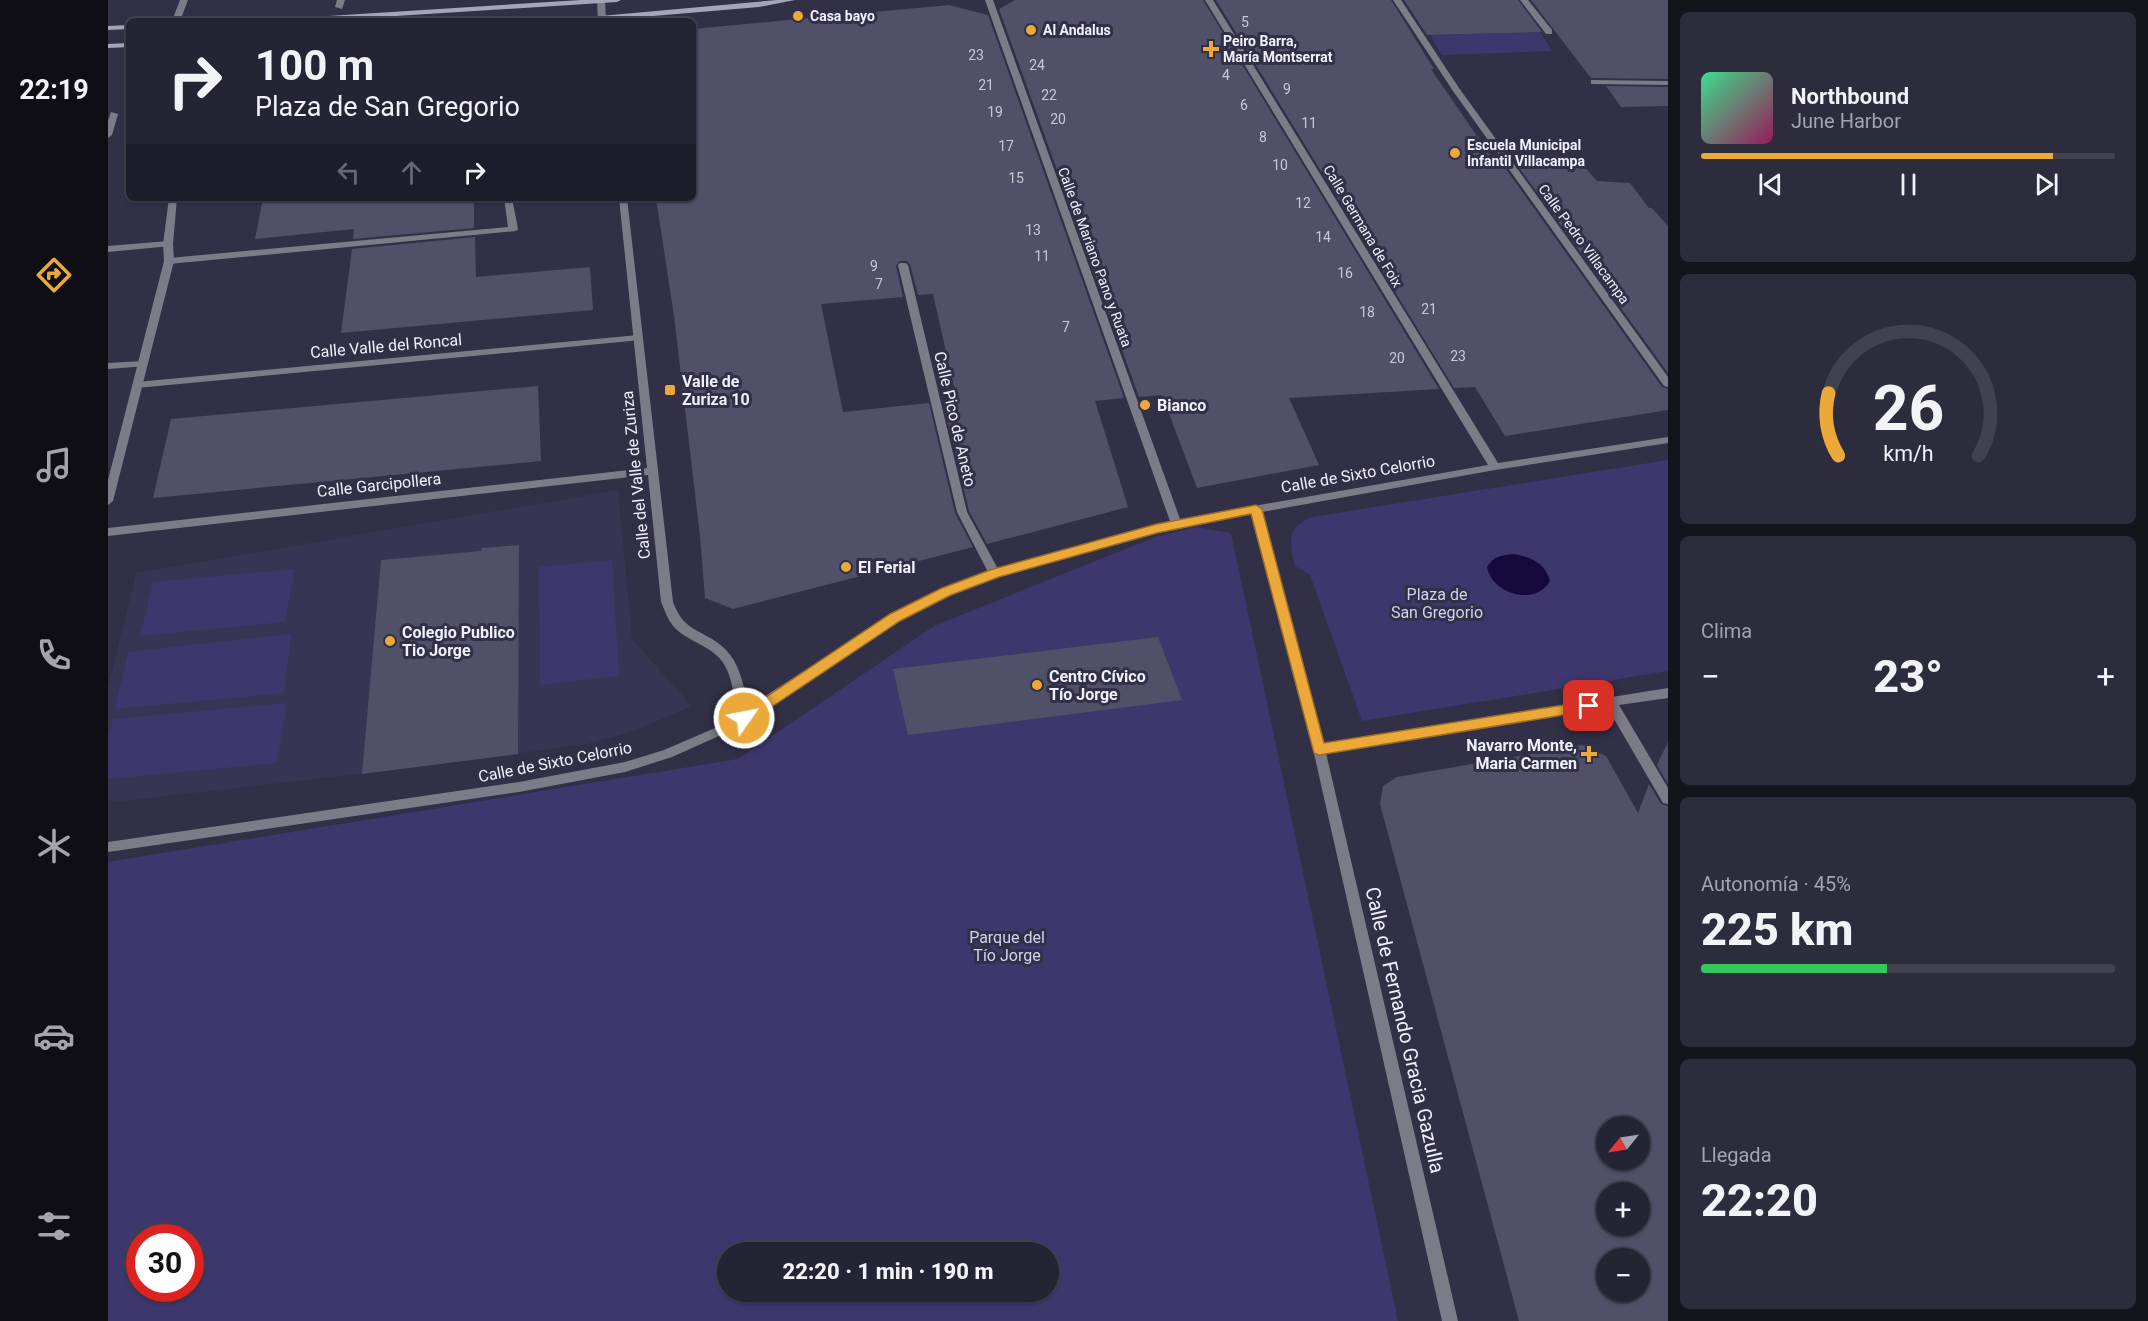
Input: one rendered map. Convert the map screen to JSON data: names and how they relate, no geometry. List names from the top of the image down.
{
  "streets": {
    "street": [
      "Calle Germana de Foix",
      "Calle Pedro Villacampa",
      "Calle de Mariano Pano y Ruata",
      "Calle Valle del Roncal",
      "Calle Pico de Aneto",
      "Calle de Sixto Celorrio",
      "Calle del Valle de Zuriza",
      "Calle Garcipollera",
      "Calle de Fernando Gracia Gazulla"
    ]
  },
  "crossings": [
    ["Calle Germana de Foix", "Calle de Sixto Celorrio"],
    ["Calle de Mariano Pano y Ruata", "Calle de Sixto Celorrio"],
    ["Calle Valle del Roncal", "Calle del Valle de Zuriza"],
    ["Calle Pico de Aneto", "Calle de Sixto Celorrio"],
    ["Calle de Sixto Celorrio", "Calle del Valle de Zuriza"],
    ["Calle del Valle de Zuriza", "Calle Garcipollera"]
  ],
  "parks": ["Plaza de San Gregorio", "Parque del Tío Jorge"],
  "places": {
    "other": [
      "Casa bayo",
      "Al Andalus",
      "Escuela Municipal Infantil Villacampa",
      "Bianco",
      "El Ferial",
      "Colegio Publico Tio Jorge",
      "Centro Cívico Tío Jorge"
    ],
    "health": ["Peiro Barra, María Montserrat", "Navarro Monte, Maria Carmen"],
    "transit": ["Valle de Zuriza 10"]
  },
  "house_numbers": [
    "5",
    "23",
    "24",
    "4",
    "21",
    "9",
    "22",
    "6",
    "19",
    "20",
    "11",
    "8",
    "17",
    "10",
    "15",
    "12",
    "13",
    "14",
    "11",
    "9",
    "16",
    "7",
    "21",
    "18",
    "7",
    "23",
    "20"
  ],
  "north": "bottom left",
  "page": {
    "tabs": "22:19",
    "turn": ["100 m", "Plaza de San Gregorio"],
    "song": ["Northbound", "June Harbor"],
    "tile": [
      "Clima",
      ["Autonomía · 45%", "225 km"],
      ["Llegada", "22:20"]
    ],
    "heat": ["−", "23°", "+"],
    "map_buttons": ["+", "−"],
    "limit": "30",
    "trip": "22:20 · 1 min · 190 m",
    "gauge": ["26", "km/h"]
  }
}
